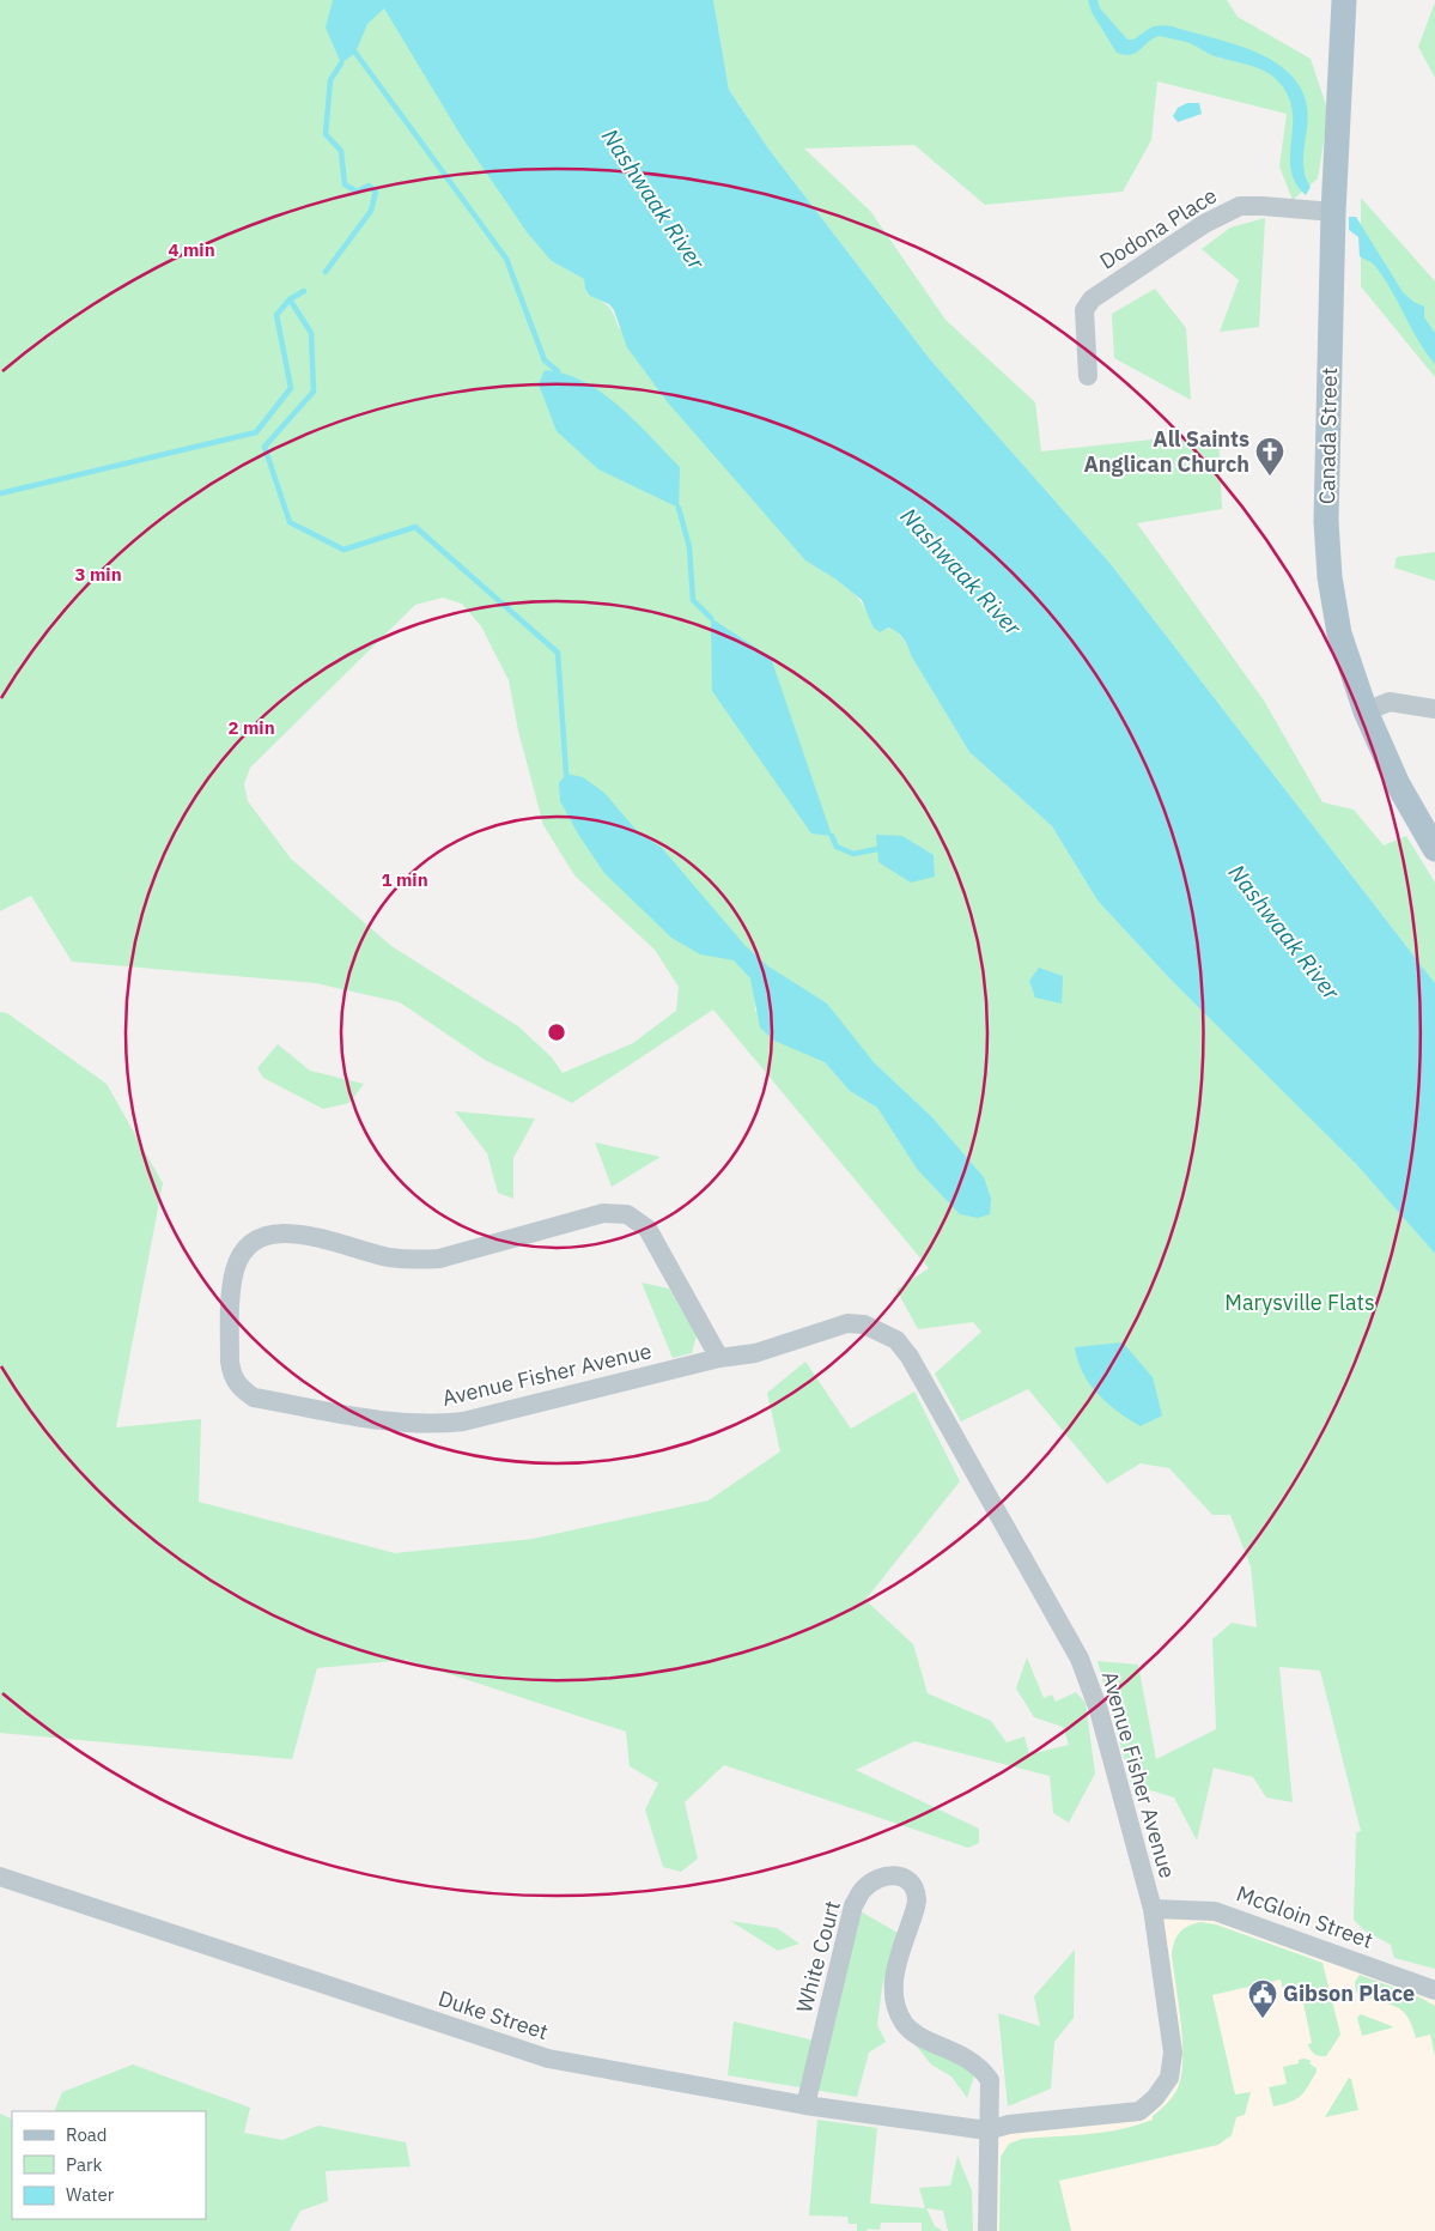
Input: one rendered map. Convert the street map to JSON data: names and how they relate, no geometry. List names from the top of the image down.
{
  "streets": {
    "main road": ["Canada Street"],
    "street": [
      "Dodona Place",
      "Avenue Fisher Avenue",
      "McGloin Street",
      "White Court",
      "Duke Street"
    ]
  },
  "crossings": [
    ["Dodona Place", "Canada Street"],
    ["Avenue Fisher Avenue", "McGloin Street"],
    ["Avenue Fisher Avenue", "White Court"],
    ["Avenue Fisher Avenue", "Duke Street"],
    ["White Court", "Duke Street"]
  ],
  "water": ["Nashwaak River"],
  "parks": ["Marysville Flats"],
  "places": {
    "church": ["All Saints Anglican Church"],
    "public building": ["Gibson Place"]
  },
  "legend": ["Road", "Park", "Water"],
  "rings": [
    "4 min",
    "3 min",
    "2 min",
    "1 min"
  ]
}
